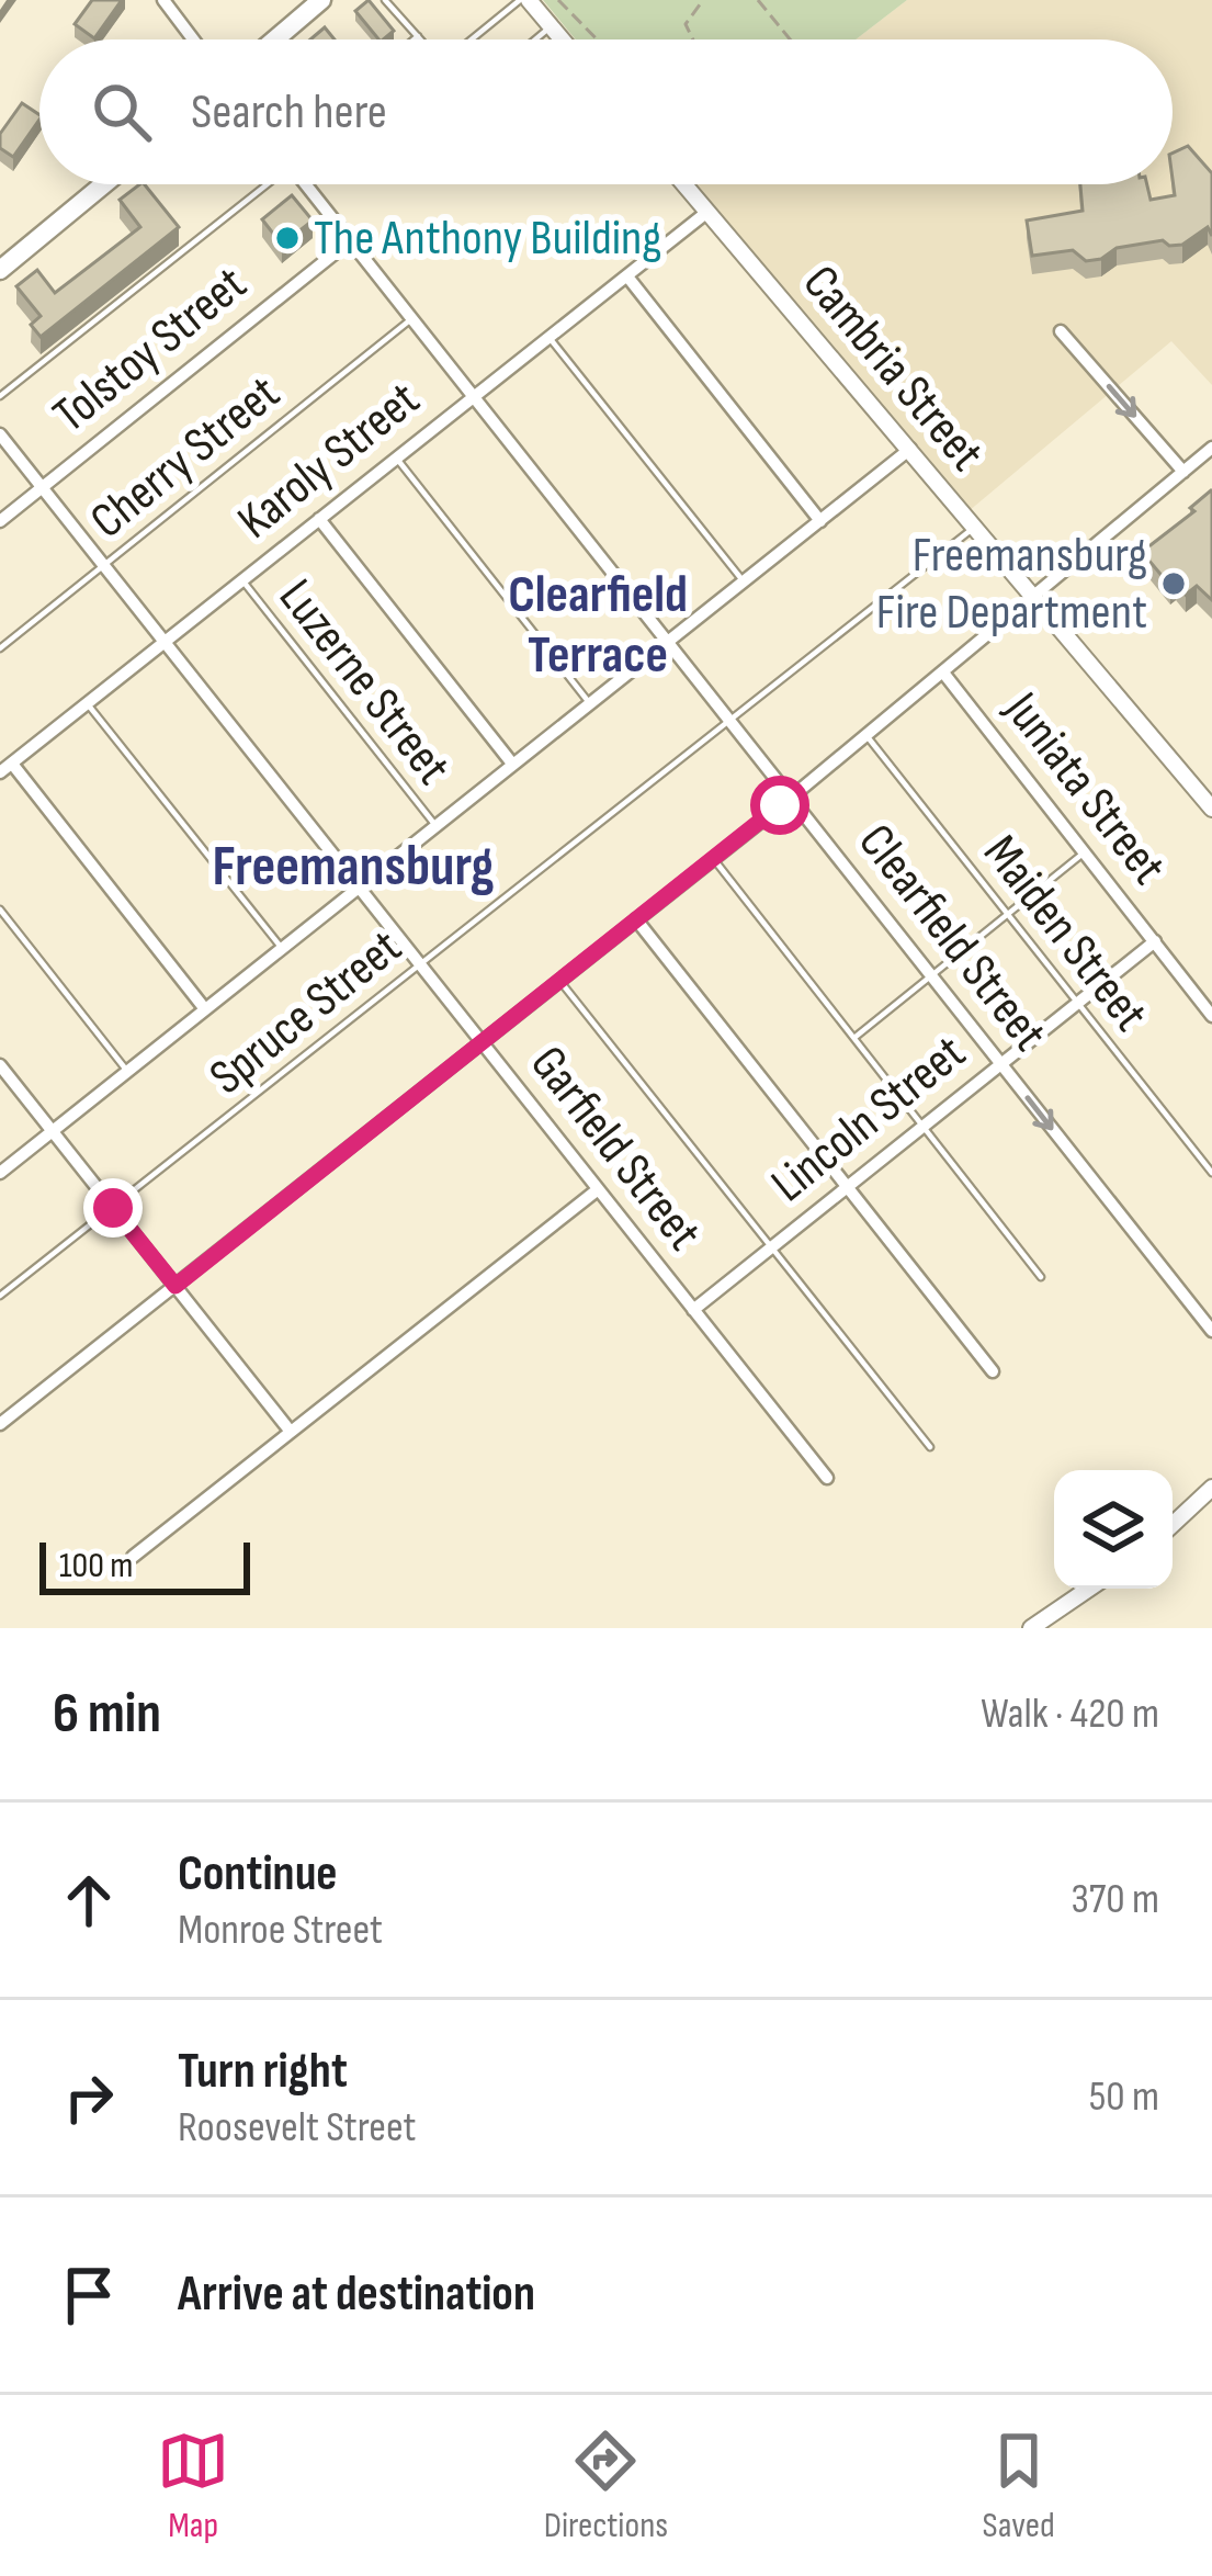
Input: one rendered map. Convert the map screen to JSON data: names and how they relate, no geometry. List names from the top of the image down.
{
  "streets": {
    "street": [
      "Tolstoy Street",
      "Cambria Street",
      "Karoly Street",
      "Juniata Street",
      "Clearfield Street",
      "Lincoln Street",
      "Garfield Street"
    ],
    "lane": [
      "Cherry Street",
      "Luzerne Street",
      "Maiden Street",
      "Spruce Street"
    ]
  },
  "crossings": [
    ["Tolstoy Street", "Clearfield Street"],
    ["Tolstoy Street", "Garfield Street"],
    ["Cambria Street", "Karoly Street"],
    ["Cambria Street", "Spruce Street"],
    ["Cherry Street", "Clearfield Street"],
    ["Cherry Street", "Garfield Street"],
    ["Karoly Street", "Luzerne Street"],
    ["Karoly Street", "Clearfield Street"],
    ["Karoly Street", "Garfield Street"],
    ["Juniata Street", "Lincoln Street"],
    ["Maiden Street", "Lincoln Street"],
    ["Clearfield Street", "Spruce Street"],
    ["Clearfield Street", "Lincoln Street"],
    ["Spruce Street", "Garfield Street"],
    ["Lincoln Street", "Garfield Street"]
  ],
  "districts": ["Clearfield Terrace", "Freemansburg"],
  "places": ["The Anthony Building", "Freemansburg Fire Department"],
  "scale_bar": "100 m",
  "page": {
    "search": "Search here",
    "scale": "100 m",
    "heading": ["6 min", "Walk · 420 m"],
    "list": [
      ["Continue", "Monroe Street", "370 m"],
      ["Turn right", "Roosevelt Street", "50 m"],
      "Arrive at destination"
    ],
    "nav": ["Map", "Directions", "Saved"]
  }
}
